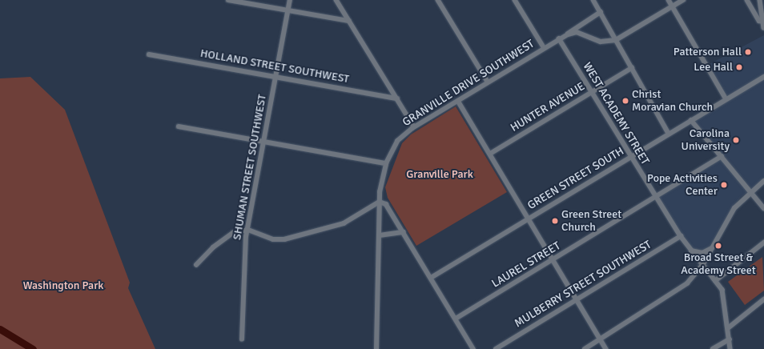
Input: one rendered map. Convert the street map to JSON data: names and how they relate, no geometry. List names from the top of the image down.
{
  "streets": {
    "street": [
      "HOLLAND STREET SOUTHWEST",
      "GRANVILLE DRIVE SOUTHWEST",
      "HUNTER AVENUE",
      "WEST ACADEMY STREET",
      "SHUMAN STREET SOUTHWEST",
      "GREEN STREET SOUTH",
      "LAUREL STREET",
      "MULBERRY STREET SOUTHWEST"
    ]
  },
  "crossings": [
    ["HOLLAND STREET SOUTHWEST", "SHUMAN STREET SOUTHWEST"],
    ["GRANVILLE DRIVE SOUTHWEST", "WEST ACADEMY STREET"],
    ["HUNTER AVENUE", "WEST ACADEMY STREET"],
    ["WEST ACADEMY STREET", "GREEN STREET SOUTH"],
    ["WEST ACADEMY STREET", "LAUREL STREET"],
    ["WEST ACADEMY STREET", "MULBERRY STREET SOUTHWEST"]
  ],
  "parks": ["Granville Park", "Washington Park"],
  "places": [
    "Patterson Hall",
    "Lee Hall",
    "Christ Moravian Church",
    "Carolina University",
    "Pope Activities Center",
    "Green Street Church",
    "Broad Street & Academy Street"
  ]
}
